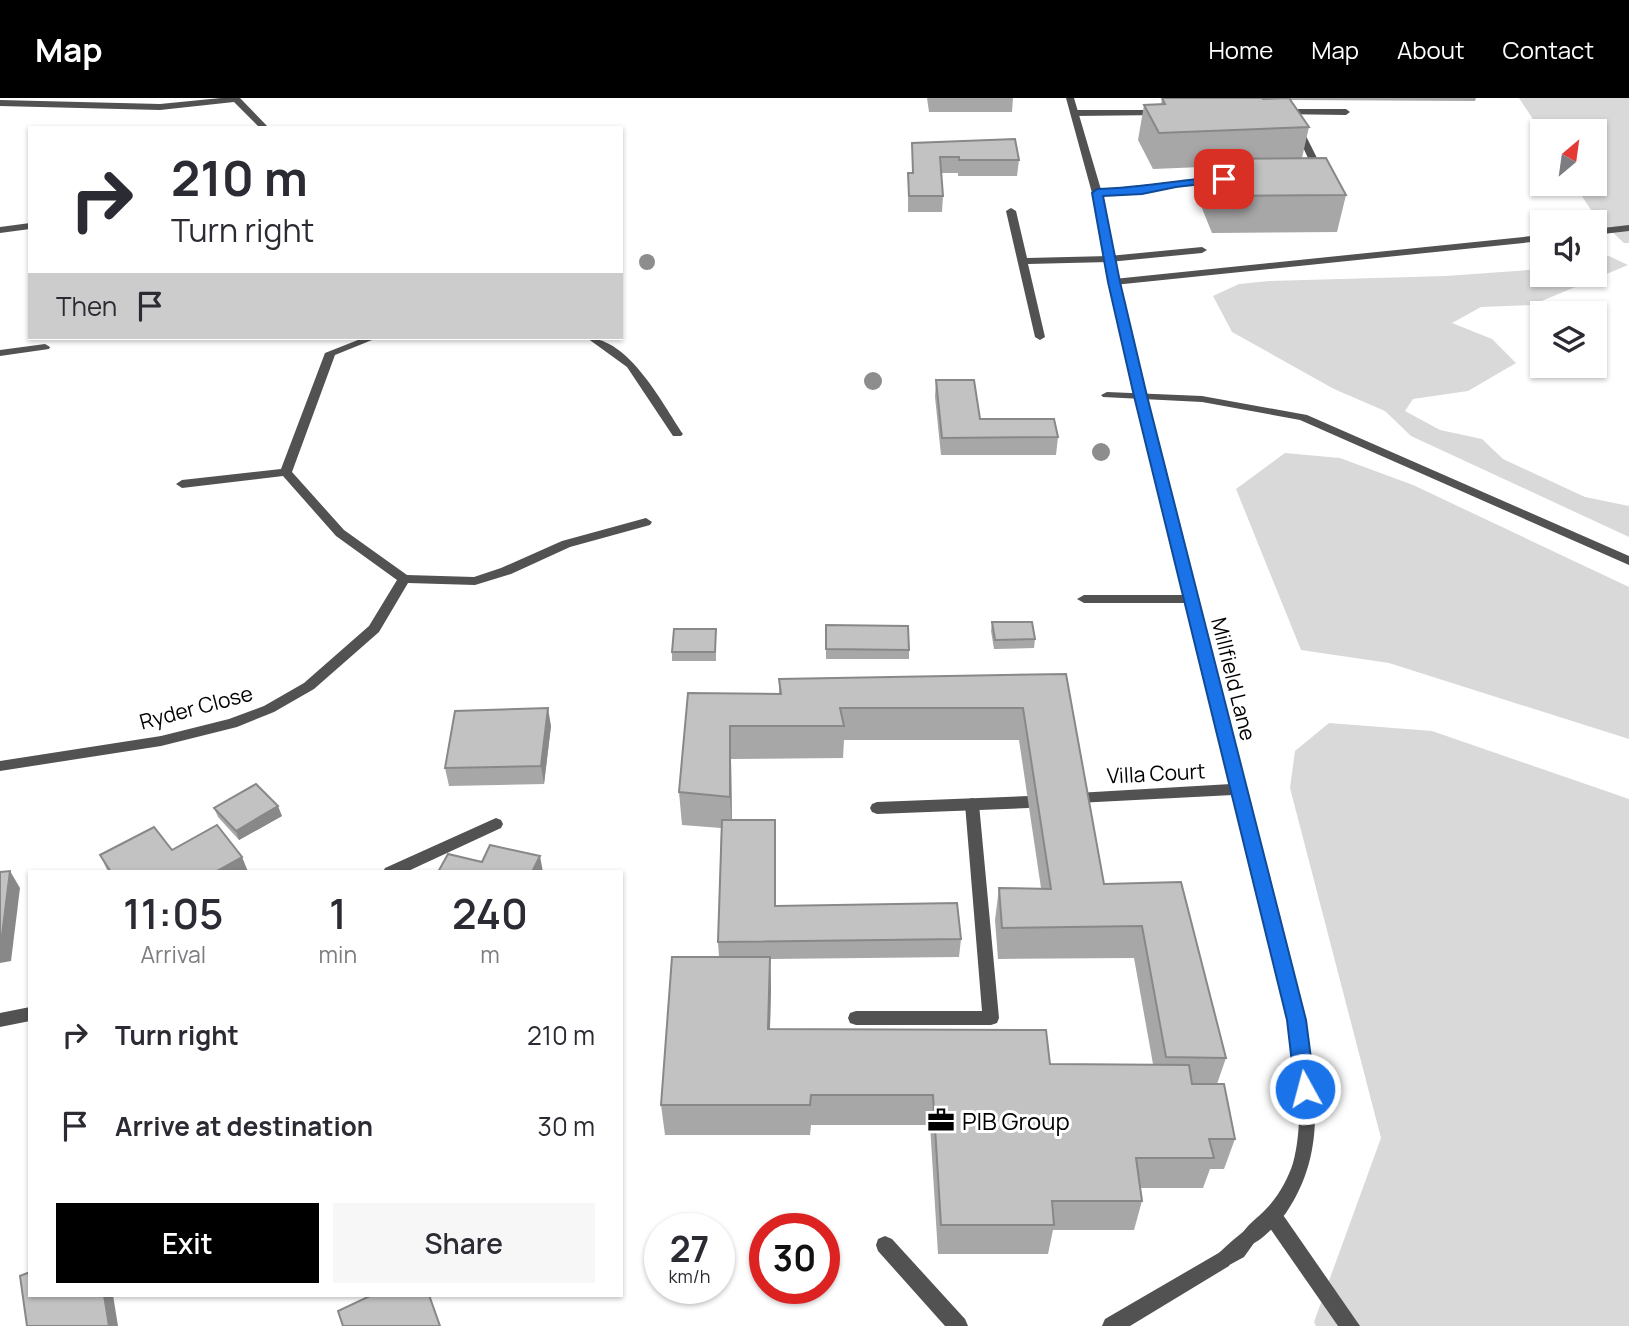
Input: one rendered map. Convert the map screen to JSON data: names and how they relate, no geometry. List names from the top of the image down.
{
  "streets": {
    "street": ["Millfield Lane", "Ryder Close", "Villa Court"]
  },
  "crossings": [
    ["Millfield Lane", "Villa Court"]
  ],
  "places": {
    "office": ["PIB Group"]
  },
  "north": "top right",
  "page": {
    "header": "Map",
    "nav": [
      "Home",
      "Map",
      "About",
      "Contact"
    ],
    "turn": ["210 m", "Turn right"],
    "then": "Then",
    "eta": [
      "11:05",
      "Arrival",
      "1",
      "min",
      "240",
      "m"
    ],
    "list": [
      {
        "name": "Turn right",
        "value": "210 m"
      },
      {
        "name": "Arrive at destination",
        "value": "30 m"
      }
    ],
    "buttons": ["Exit", "Share"],
    "speed": "27 km/h",
    "limit": "30"
  }
}
